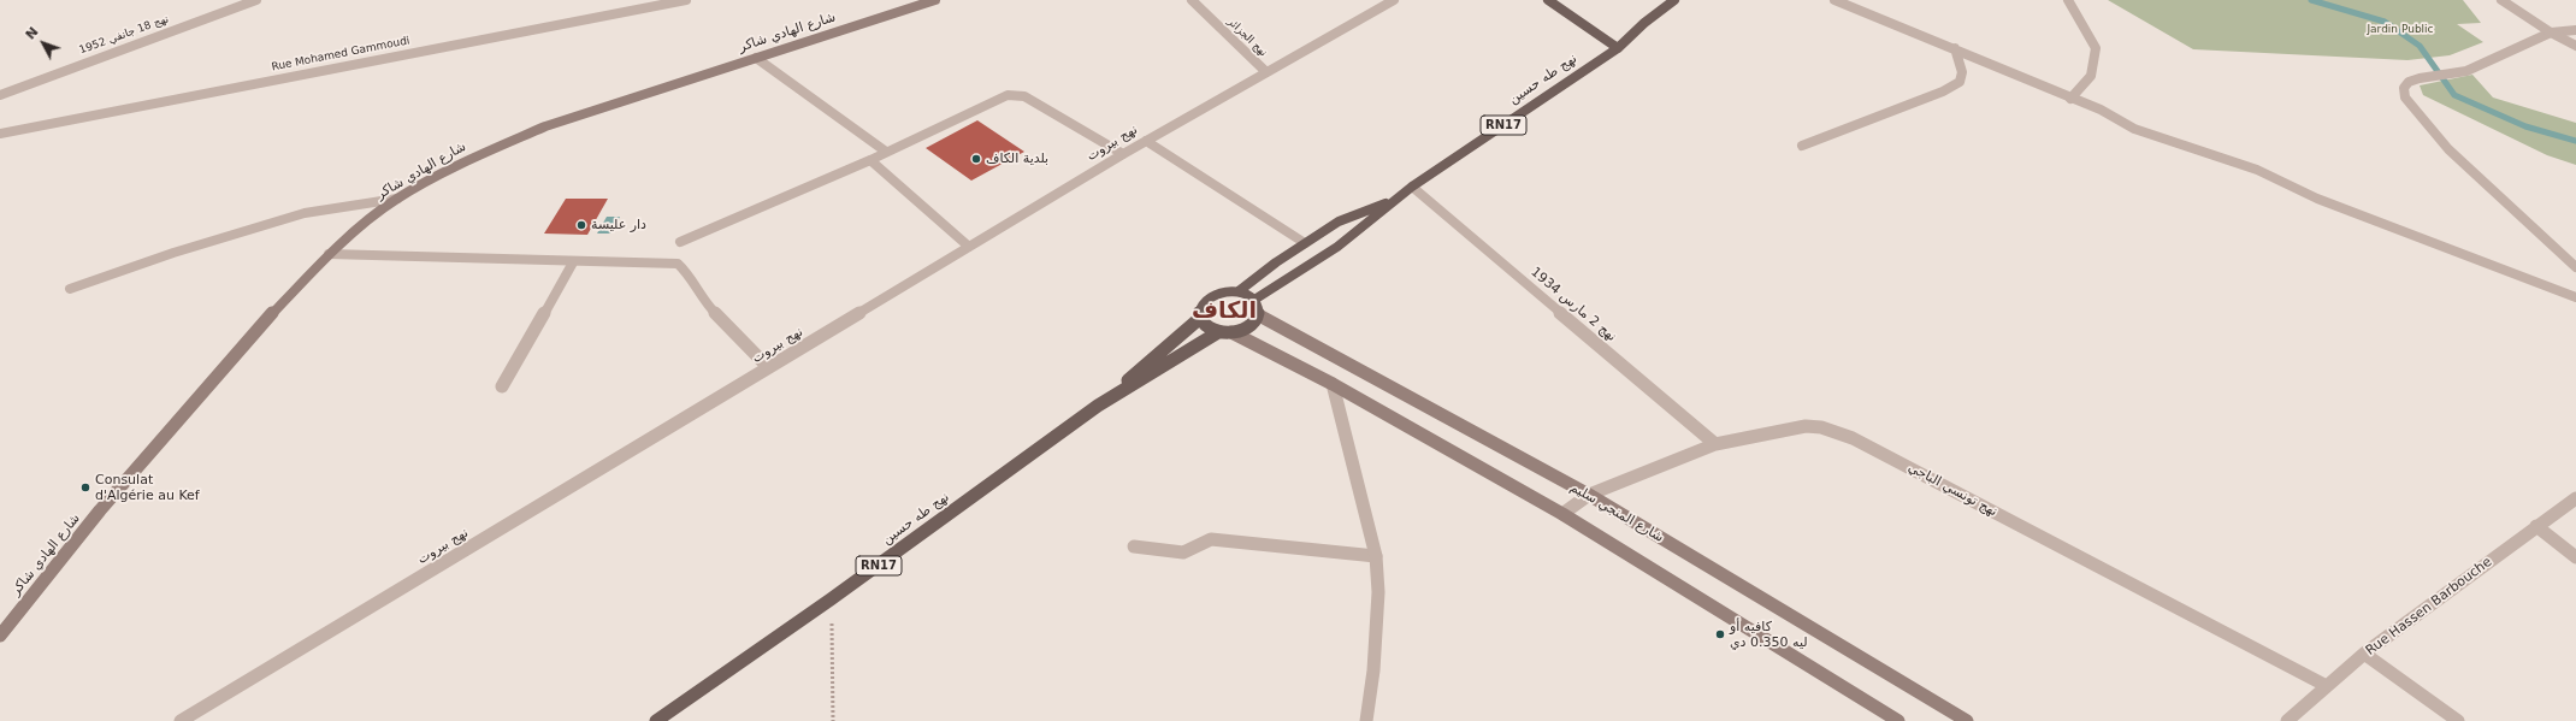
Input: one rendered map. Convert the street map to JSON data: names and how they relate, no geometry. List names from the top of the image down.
{
  "streets": {
    "main road": [
      "شارع الهادي شاكر",
      "نهج طه حسين",
      "RN17",
      "شارع المنجي سليم"
    ],
    "street": [
      "نهج 18 جانفي 1952",
      "نهج الجزائر",
      "Rue Mohamed Gammoudi",
      "نهج بيروت",
      "نهج 2 مارس 1934",
      "نهج تونسي الباجي",
      "Rue Hassen Barbouche"
    ]
  },
  "crossings": [
    ["نهج الجزائر", "نهج بيروت"],
    ["نهج طه حسين", "RN17"],
    ["نهج طه حسين", "نهج 2 مارس 1934"],
    ["نهج طه حسين", "شارع المنجي سليم"],
    ["RN17", "شارع المنجي سليم"],
    ["نهج 2 مارس 1934", "نهج تونسي الباجي"],
    ["نهج تونسي الباجي", "شارع المنجي سليم"],
    ["نهج تونسي الباجي", "Rue Hassen Barbouche"]
  ],
  "districts": ["الكاف"],
  "parks": ["Jardin Public"],
  "places": [
    "بلدية الكاف",
    "دار عليسة",
    "Consulat d'Algérie au Kef",
    "كافيه أو ليه 0.350 دي"
  ],
  "north": "top left"
}
